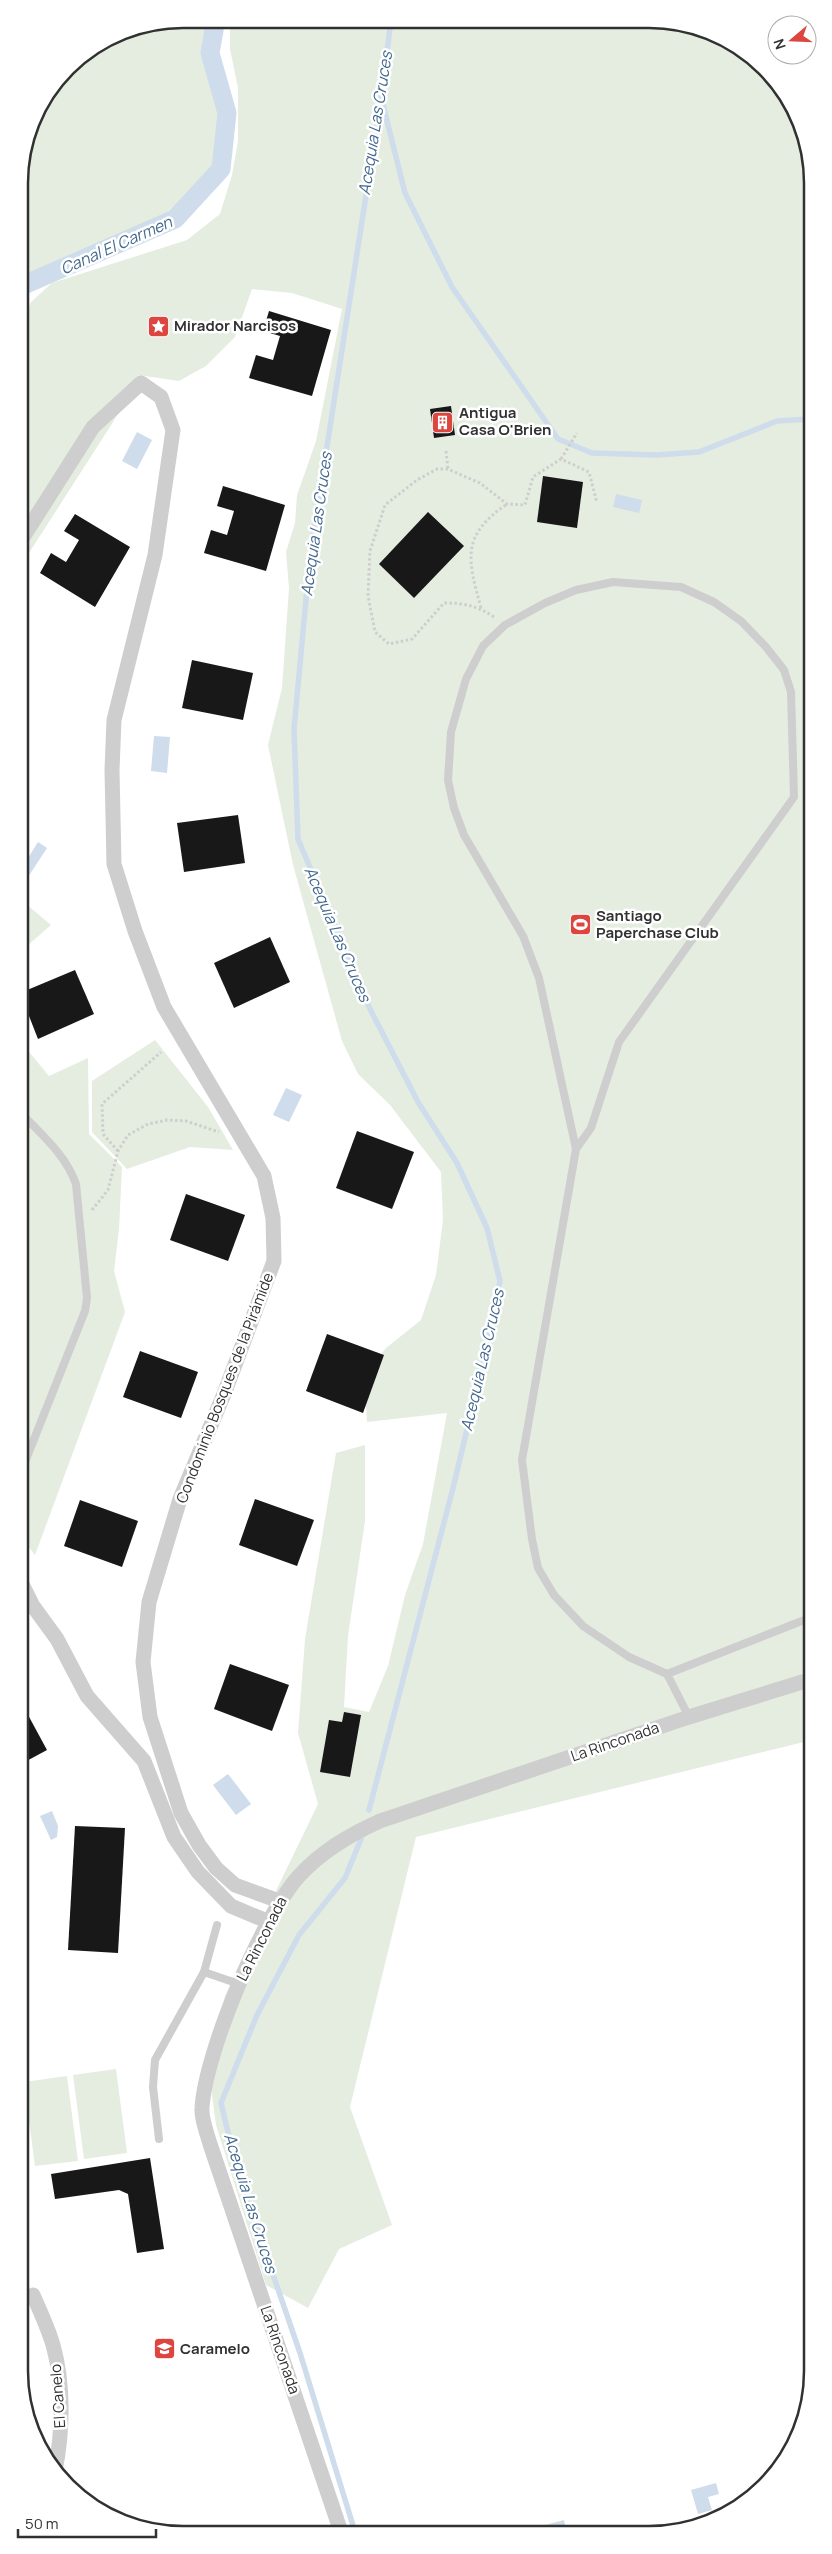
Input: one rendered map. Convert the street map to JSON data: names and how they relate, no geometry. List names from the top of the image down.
{
  "streets": {
    "street": ["Condominio Bosques de la Pirámide", "La Rinconada", "El Canelo"]
  },
  "crossings": [
    ["Condominio Bosques de la Pirámide", "La Rinconada"]
  ],
  "water": ["Acequia Las Cruces", "Canal El Carmen"],
  "places": {
    "place": ["Mirador Narcisos"],
    "building": ["Antigua Casa O'Brien"],
    "sports": ["Santiago Paperchase Club"],
    "school or university": ["Caramelo"]
  },
  "scale_bar": "50 m",
  "north": "left"
}
